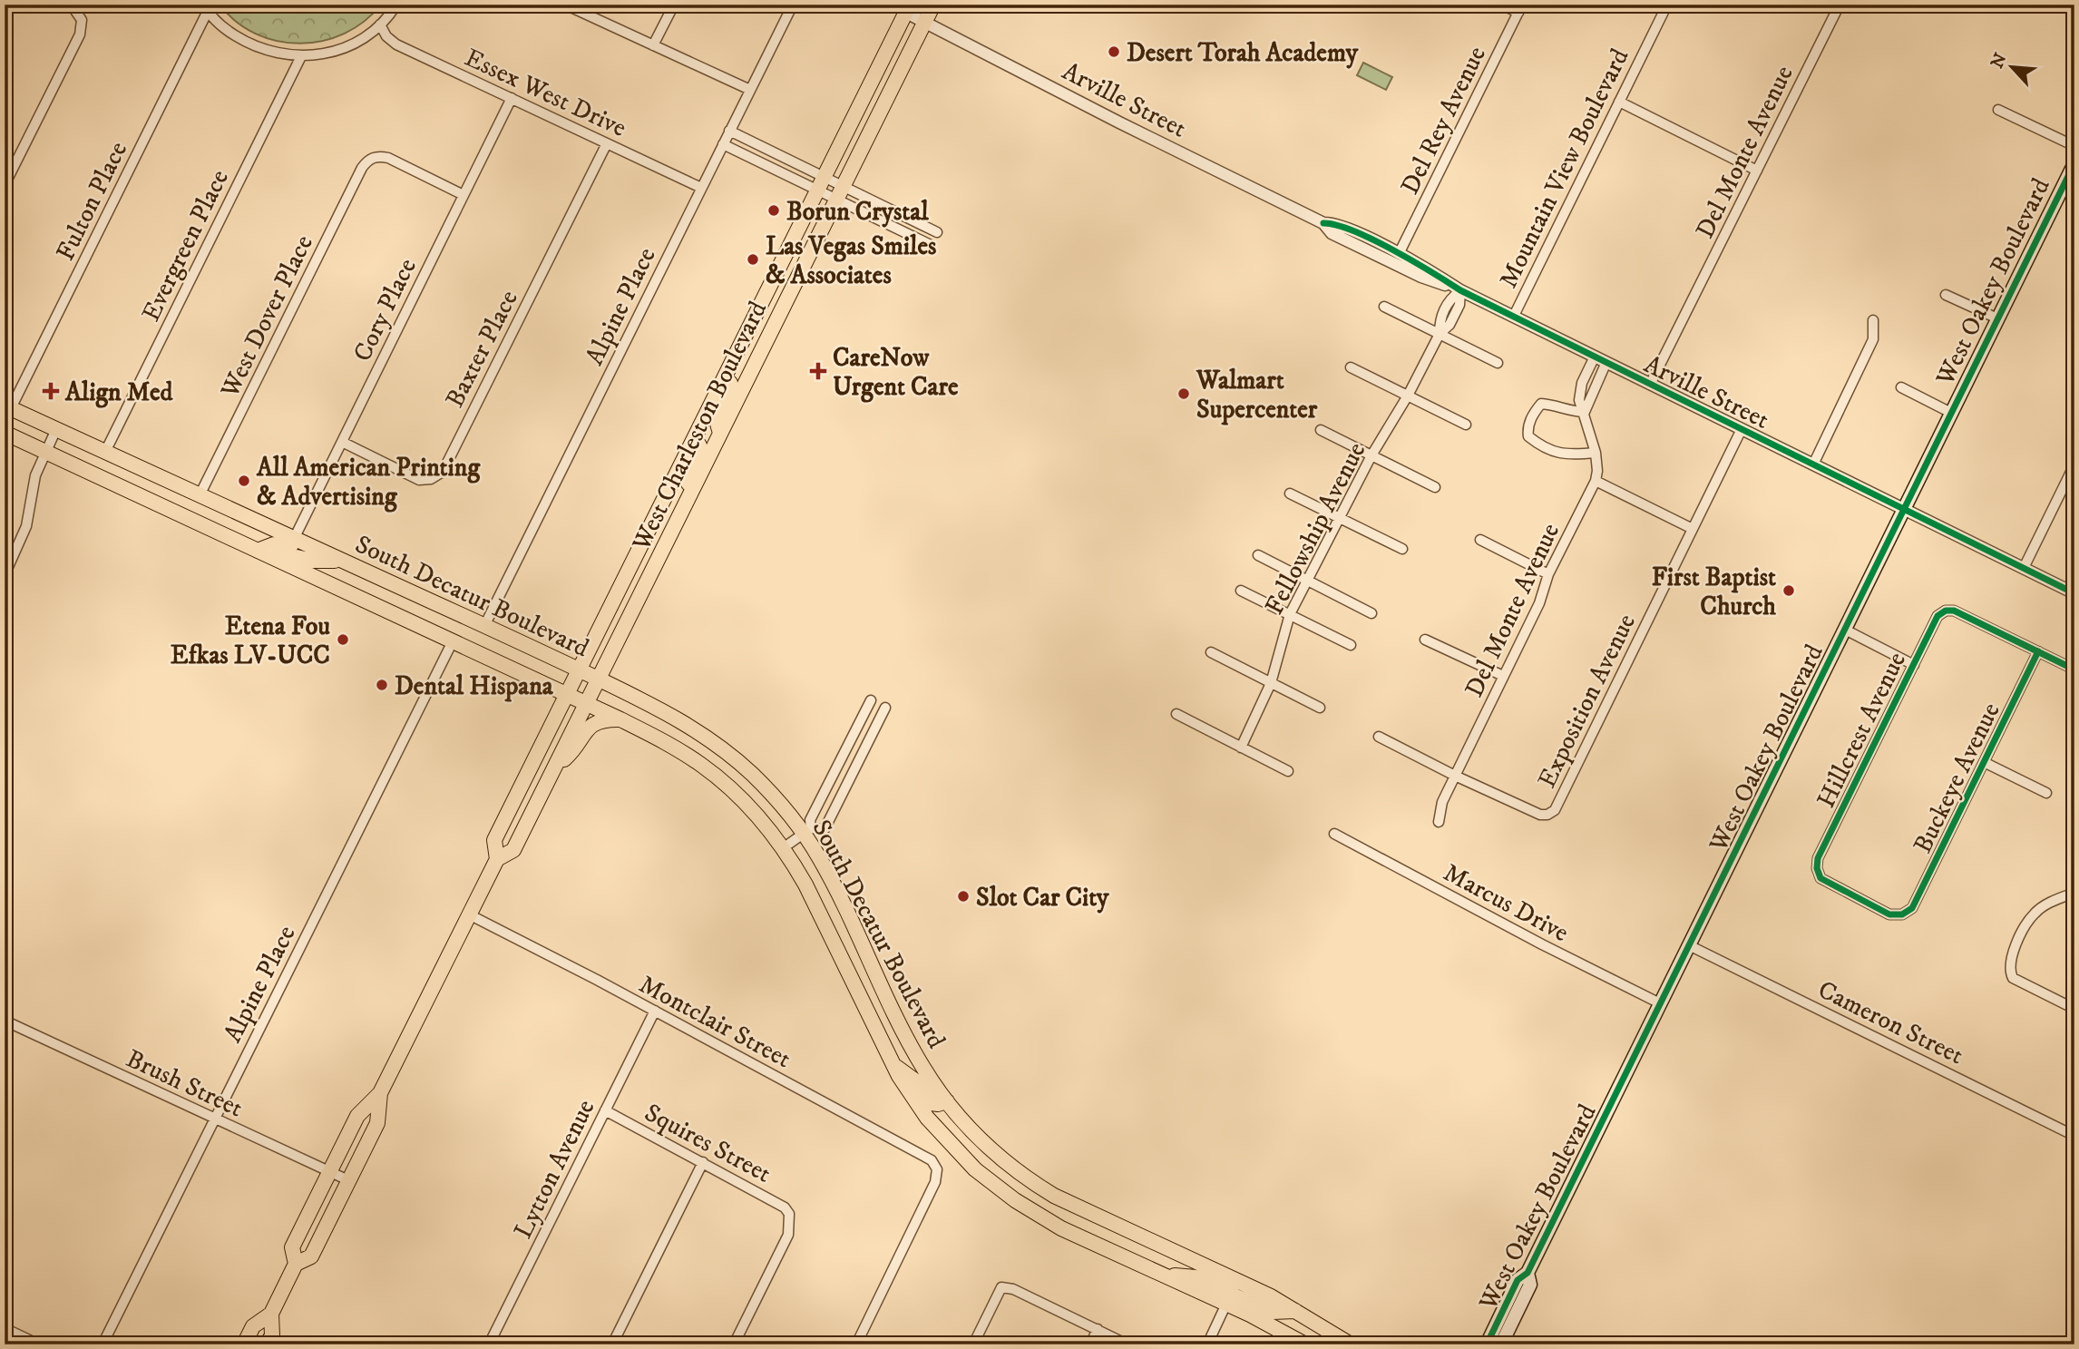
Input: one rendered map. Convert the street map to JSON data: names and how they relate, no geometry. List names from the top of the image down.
{
  "streets": {
    "main road": ["West Oakey Boulevard", "West Charleston Boulevard", "South Decatur Boulevard"],
    "street": [
      "Essex West Drive",
      "Arville Street",
      "Del Rey Avenue",
      "Del Monte Avenue",
      "Mountain View Boulevard",
      "Fulton Place",
      "Evergreen Place",
      "Alpine Place",
      "Cory Place",
      "West Dover Place",
      "Baxter Place",
      "Fellowship Avenue",
      "Exposition Avenue",
      "Hillcrest Avenue",
      "Buckeye Avenue",
      "Marcus Drive",
      "Montclair Street",
      "Cameron Street",
      "Brush Street",
      "Squires Street",
      "Lytton Avenue"
    ]
  },
  "crossings": [
    ["Essex West Drive", "Alpine Place"],
    ["Essex West Drive", "Cory Place"],
    ["Essex West Drive", "Baxter Place"],
    ["Arville Street", "Del Rey Avenue"],
    ["Arville Street", "Del Monte Avenue"],
    ["Arville Street", "Mountain View Boulevard"],
    ["Arville Street", "West Oakey Boulevard"],
    ["Arville Street", "West Charleston Boulevard"],
    ["Arville Street", "Fellowship Avenue"],
    ["Arville Street", "Exposition Avenue"],
    ["Del Monte Avenue", "Exposition Avenue"],
    ["Fulton Place", "South Decatur Boulevard"],
    ["Evergreen Place", "South Decatur Boulevard"],
    ["West Oakey Boulevard", "Marcus Drive"],
    ["West Oakey Boulevard", "Cameron Street"],
    ["Alpine Place", "South Decatur Boulevard"],
    ["Alpine Place", "Brush Street"],
    ["Cory Place", "West Dover Place"],
    ["Cory Place", "Baxter Place"],
    ["Cory Place", "South Decatur Boulevard"],
    ["West Dover Place", "South Decatur Boulevard"],
    ["West Charleston Boulevard", "South Decatur Boulevard"],
    ["West Charleston Boulevard", "Montclair Street"],
    ["West Charleston Boulevard", "Brush Street"],
    ["Hillcrest Avenue", "Buckeye Avenue"],
    ["Montclair Street", "Lytton Avenue"],
    ["Squires Street", "Lytton Avenue"]
  ],
  "places": {
    "other": [
      "Desert Torah Academy",
      "Borun Crystal",
      "Las Vegas Smiles & Associates",
      "Walmart Supercenter",
      "All American Printing & Advertising",
      "First Baptist Church",
      "Etena Fou Efkas LV-UCC",
      "Dental Hispana",
      "Slot Car City"
    ],
    "health": ["CareNow Urgent Care", "Align Med"]
  },
  "north": "top left"
}
